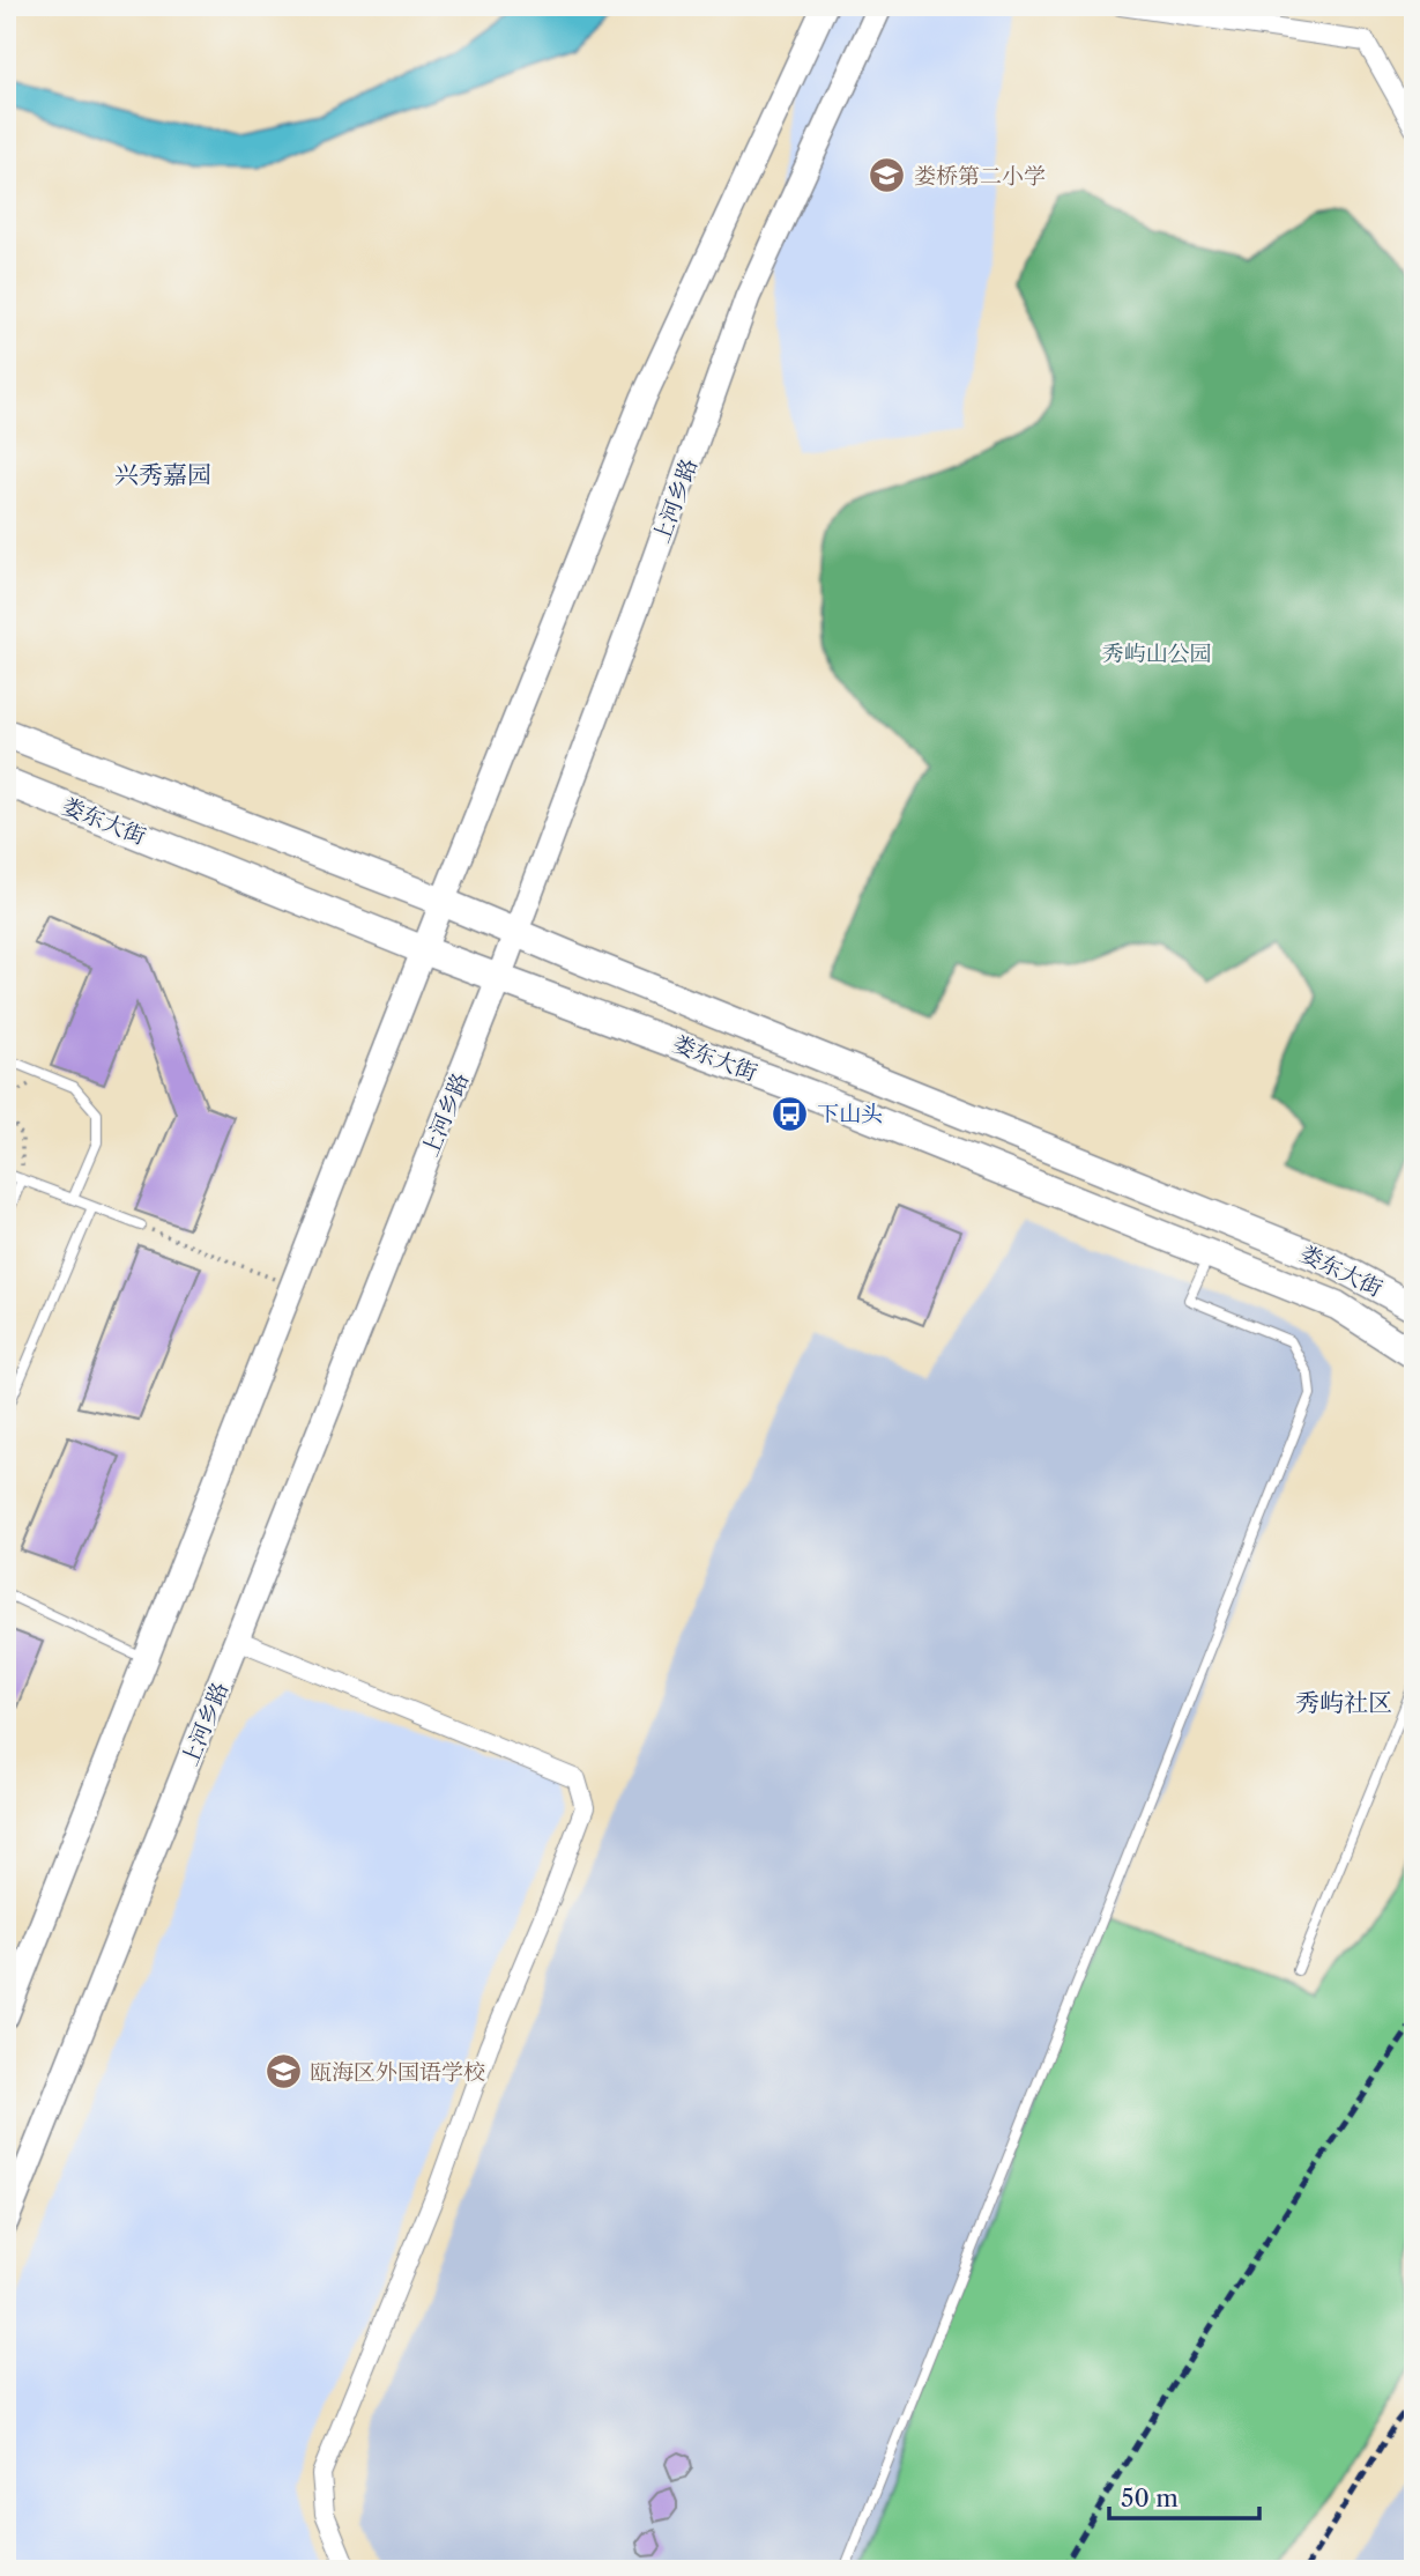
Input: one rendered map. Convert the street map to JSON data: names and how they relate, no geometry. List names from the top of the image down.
{
  "streets": {
    "main road": ["上河乡路", "娄东大街"]
  },
  "crossings": [
    ["上河乡路", "娄东大街"]
  ],
  "districts": ["兴秀嘉园", "秀屿社区"],
  "parks": ["秀屿山公园"],
  "places": {
    "school or university": ["娄桥第二小学", "瓯海区外国语学校"],
    "bus stop": ["下山头"]
  },
  "scale_bar": "50 m"
}
